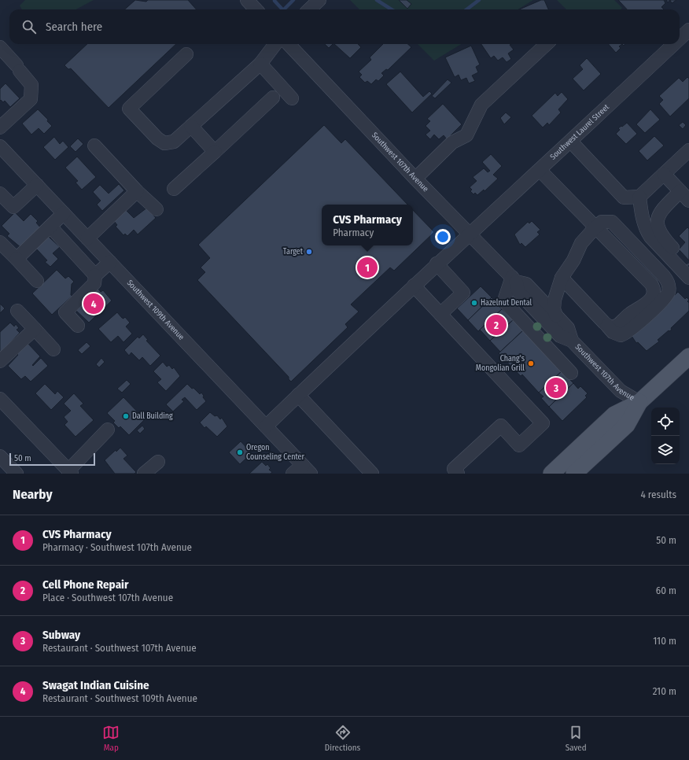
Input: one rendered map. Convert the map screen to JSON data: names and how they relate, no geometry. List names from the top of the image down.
{
  "streets": {
    "street": ["Southwest Laurel Street", "Southwest 107th Avenue", "Southwest 109th Avenue"]
  },
  "crossings": [
    ["Southwest Laurel Street", "Southwest 107th Avenue"],
    ["Southwest Laurel Street", "Southwest 109th Avenue"]
  ],
  "places": [
    "Target",
    "Hazelnut Dental",
    "Chang's Mongolian Grill",
    "Dall Building",
    "Oregon Counseling Center"
  ],
  "scale_bar": "50 m",
  "page": {
    "search": "Search here",
    "popup": ["CVS Pharmacy", "Pharmacy"],
    "pins": [
      "1",
      "4",
      "2",
      "3"
    ],
    "scale": "50 m",
    "heading": ["Nearby", "4 results"],
    "list": [
      {
        "mark": "1",
        "name": "CVS Pharmacy",
        "note": "Pharmacy · Southwest 107th Avenue",
        "value": "50 m"
      },
      {
        "mark": "2",
        "name": "Cell Phone Repair",
        "note": "Place · Southwest 107th Avenue",
        "value": "60 m"
      },
      {
        "mark": "3",
        "name": "Subway",
        "note": "Restaurant · Southwest 107th Avenue",
        "value": "110 m"
      },
      {
        "mark": "4",
        "name": "Swagat Indian Cuisine",
        "note": "Restaurant · Southwest 109th Avenue",
        "value": "210 m"
      }
    ],
    "nav": ["Map", "Directions", "Saved"]
  }
}
